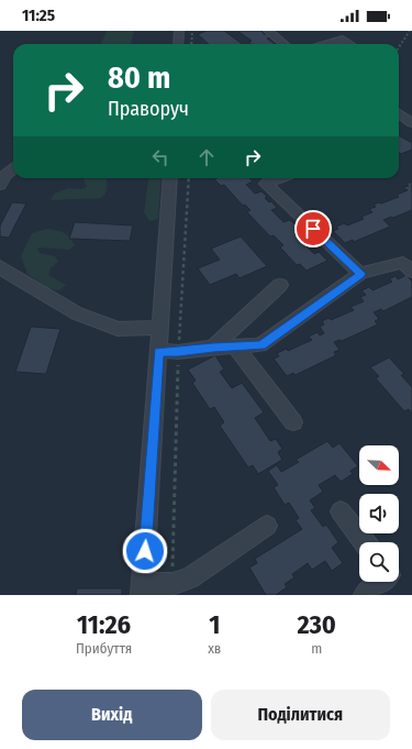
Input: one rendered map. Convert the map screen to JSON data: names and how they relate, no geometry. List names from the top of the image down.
{
  "north": "bottom right",
  "page": {
    "status": "11:25",
    "turn": ["80 m", "Праворуч"],
    "eta": [
      "11:26",
      "Прибуття",
      "1",
      "хв",
      "230",
      "m"
    ],
    "buttons": ["Вихід", "Поділитися"]
  }
}
